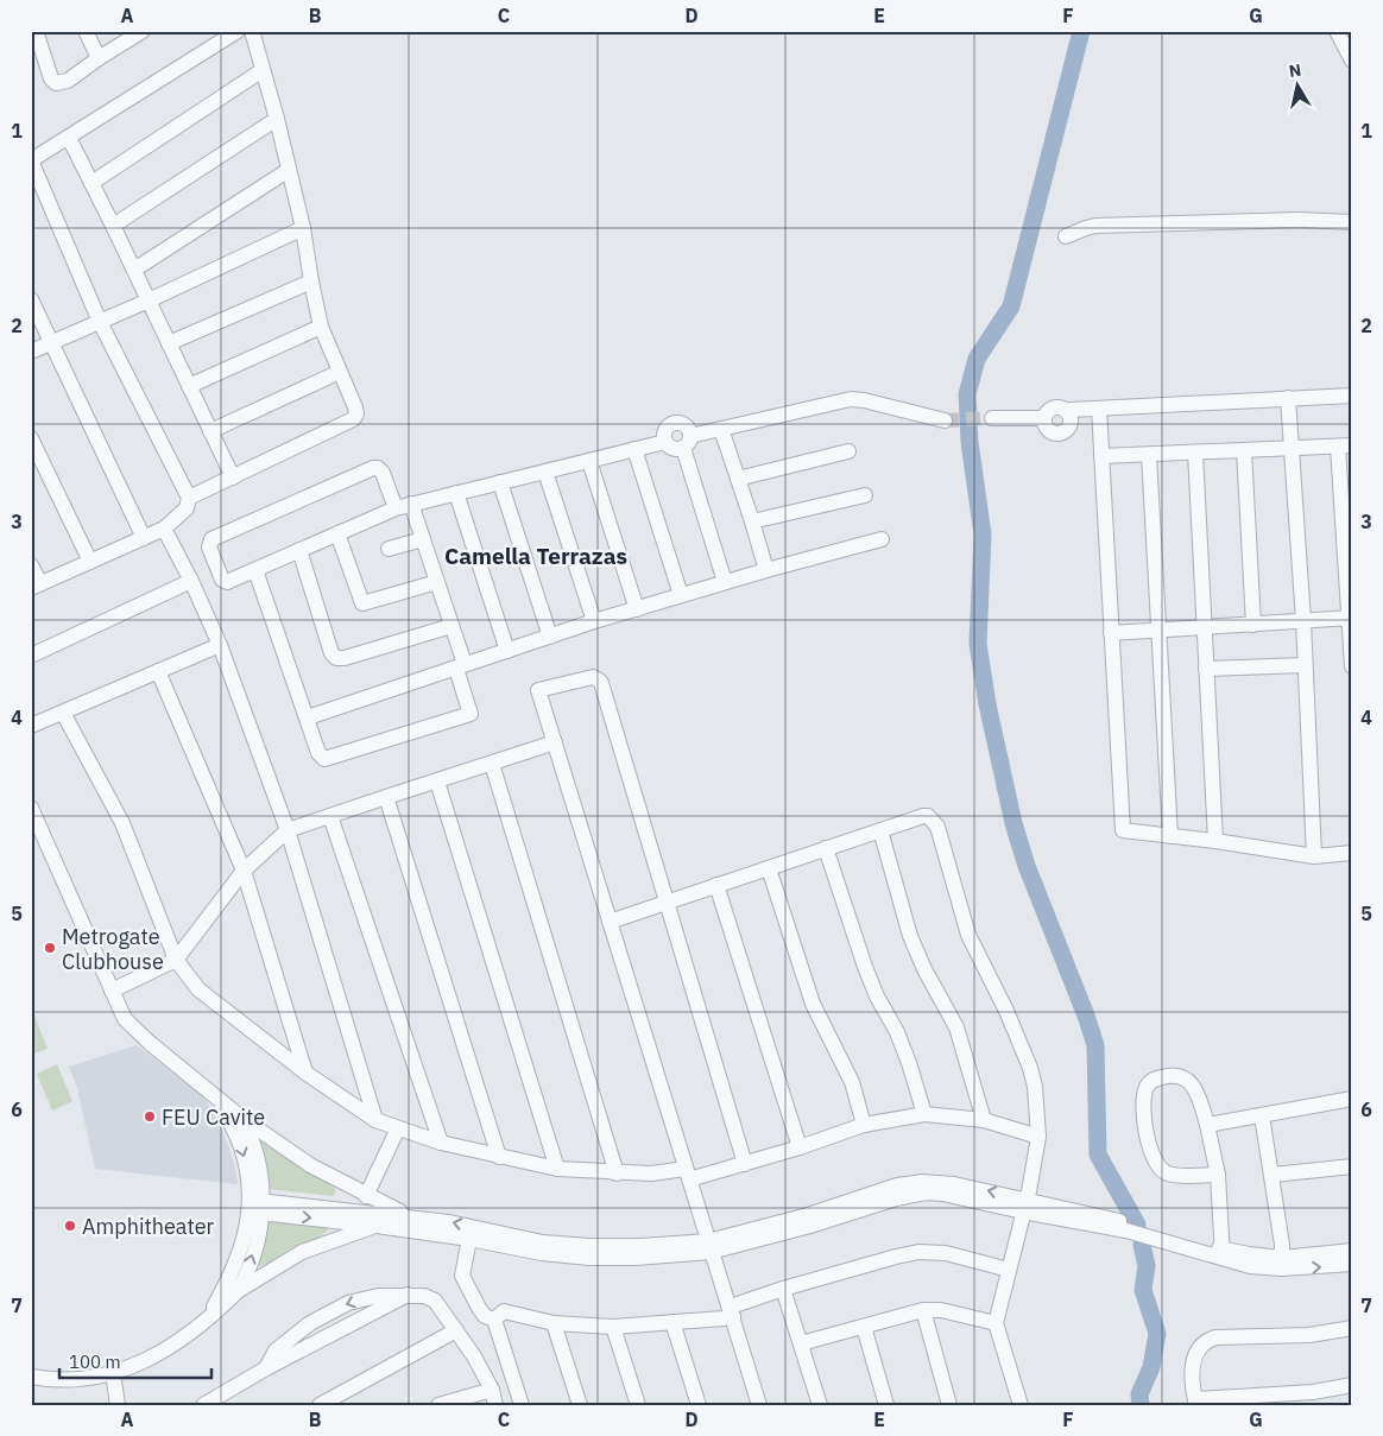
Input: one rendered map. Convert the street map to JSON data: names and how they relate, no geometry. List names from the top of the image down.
{
  "districts": ["Camella Terrazas"],
  "places": ["Metrogate Clubhouse", "FEU Cavite", "Amphitheater"],
  "scale_bar": "100 m",
  "north": "top",
  "grid": {
    "columns": [
      "A",
      "B",
      "C",
      "D",
      "E",
      "F",
      "G"
    ],
    "rows": [
      "1",
      "2",
      "3",
      "4",
      "5",
      "6",
      "7"
    ]
  }
}
